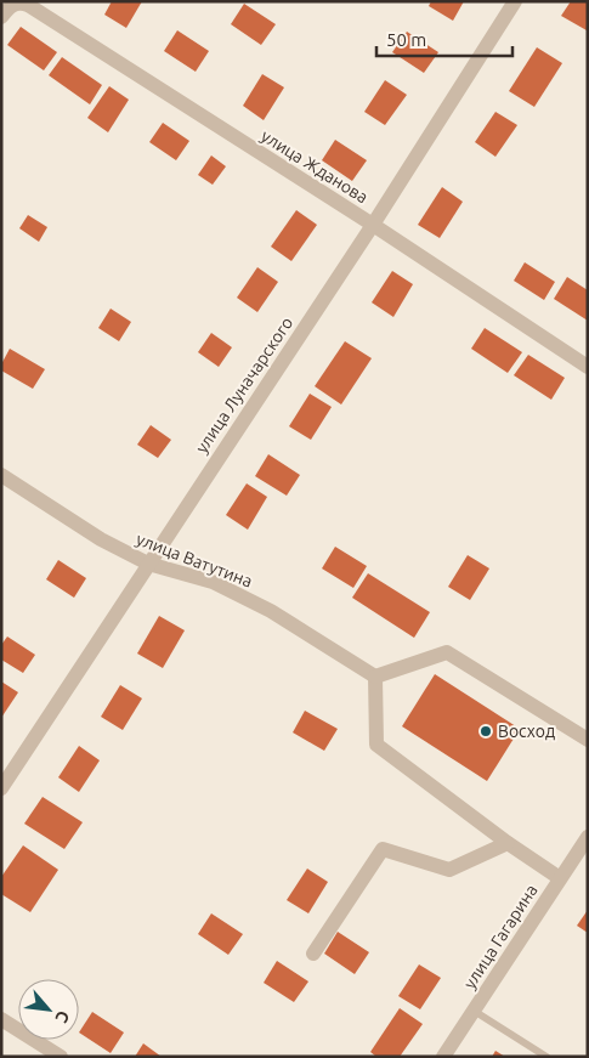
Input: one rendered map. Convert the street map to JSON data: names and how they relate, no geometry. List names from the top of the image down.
{
  "streets": {
    "street": [
      "улица Жданова",
      "улица Луначарского",
      "улица Ватутина",
      "улица Гагарина"
    ]
  },
  "crossings": [
    ["улица Жданова", "улица Луначарского"],
    ["улица Луначарского", "улица Ватутина"]
  ],
  "places": ["Восход"],
  "scale_bar": "50 m",
  "north": "bottom right"
}
